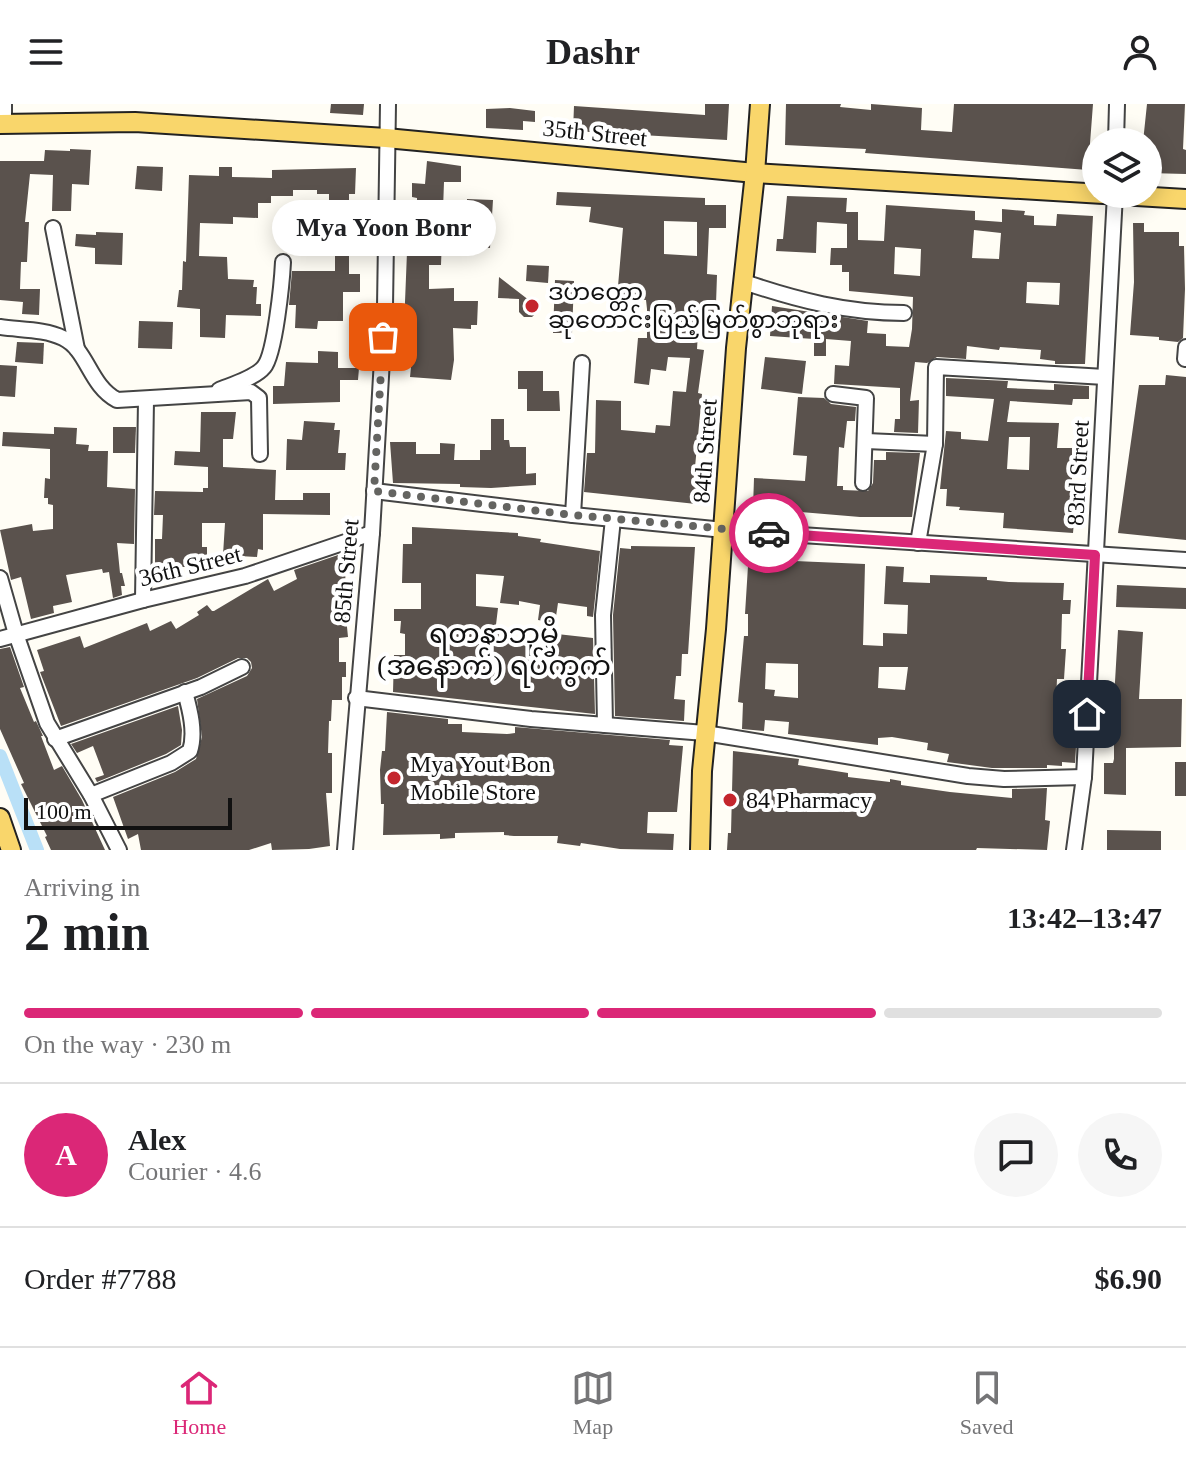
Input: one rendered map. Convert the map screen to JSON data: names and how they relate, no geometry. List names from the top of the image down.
{
  "streets": {
    "main road": ["35th Street", "84th Street"],
    "street": ["83rd Street", "36th Street", "85th Street"]
  },
  "crossings": [
    ["35th Street", "84th Street"],
    ["35th Street", "85th Street"],
    ["36th Street", "85th Street"]
  ],
  "districts": ["ရတနာဘုမ္မိ (အနောက်) ရပ်ကွက်"],
  "places": [
    "ဒဟတ္တော ဆုတောင်းပြည့်မြတ်စွာဘုရား",
    "Mya Yoon Bonr",
    "Mya Yout Bon Mobile Store",
    "84 Pharmacy"
  ],
  "scale_bar": "100 m",
  "page": {
    "header": "Dashr",
    "bubble": "Mya Yoon Bonr",
    "scale": "100 m",
    "heading": ["2 min", "Arriving in", "13:42–13:47"],
    "panel": [
      "Alex",
      "Courier · 4.6",
      "Order #7788",
      "$6.90"
    ],
    "bar": "On the way · 230 m",
    "round": "A",
    "tabs": ["Home", "Map", "Saved"]
  }
}
